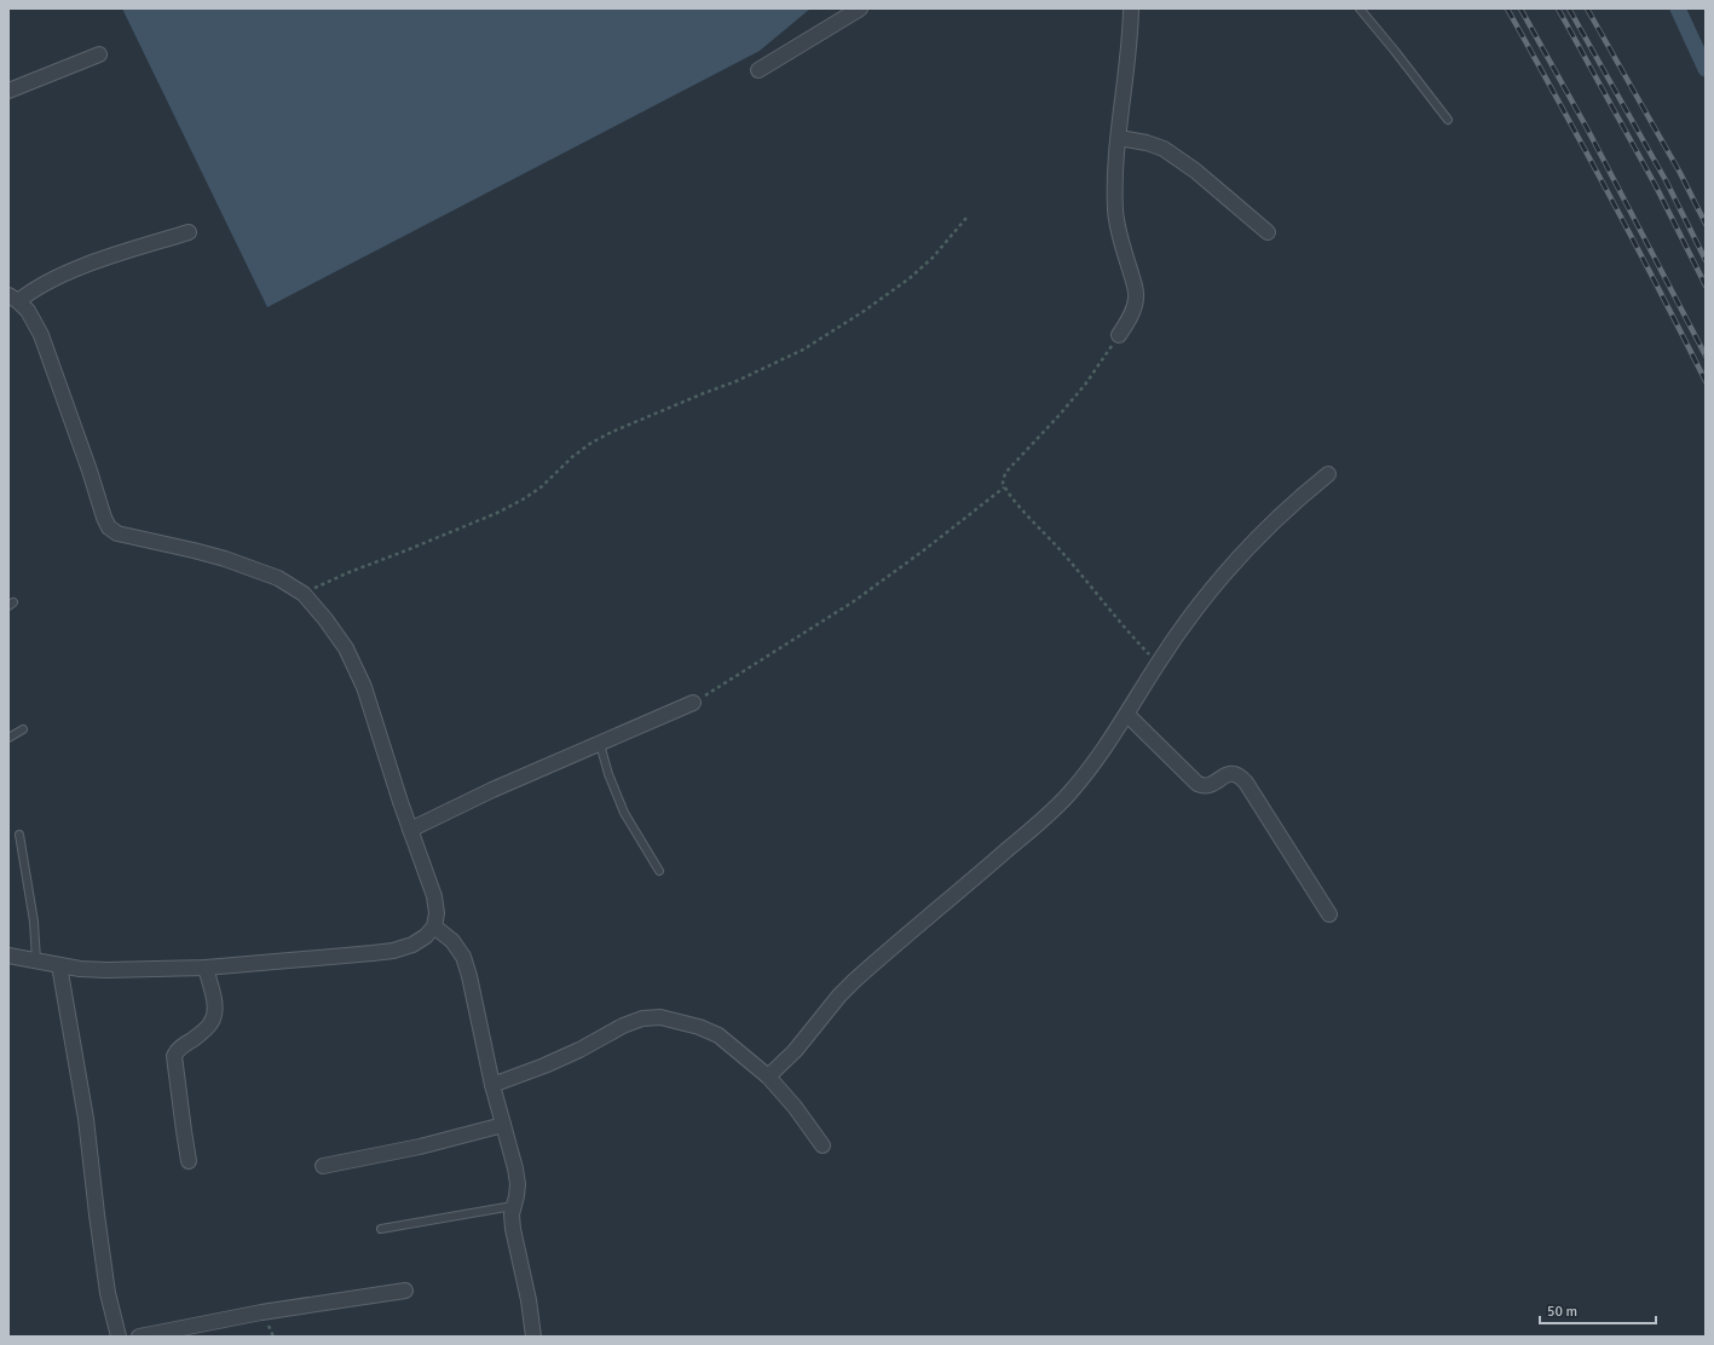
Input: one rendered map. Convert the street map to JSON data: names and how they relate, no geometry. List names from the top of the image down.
{
  "scale_bar": "50 m"
}
